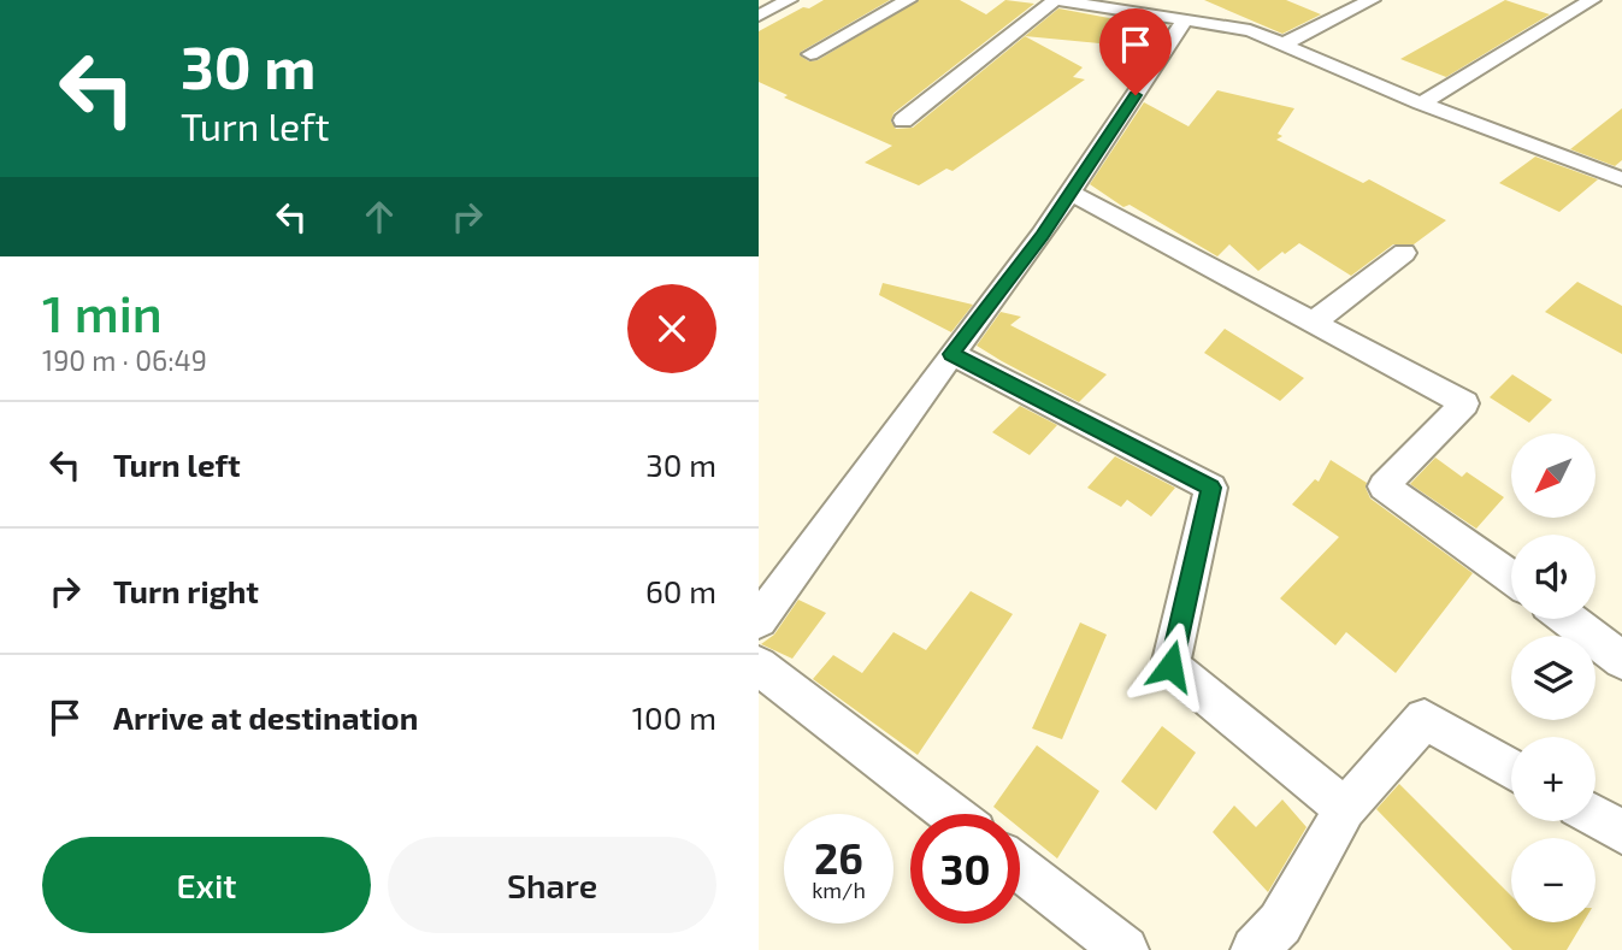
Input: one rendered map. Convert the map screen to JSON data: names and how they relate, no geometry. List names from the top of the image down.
{
  "north": "bottom left",
  "page": {
    "turn": ["30 m", "Turn left"],
    "heading": ["1 min", "190 m · 06:49"],
    "list": [
      {
        "name": "Turn left",
        "value": "30 m"
      },
      {
        "name": "Turn right",
        "value": "60 m"
      },
      {
        "name": "Arrive at destination",
        "value": "100 m"
      }
    ],
    "map_buttons": ["+", "−"],
    "speed": "26 km/h",
    "limit": "30",
    "buttons": ["Exit", "Share"]
  }
}
